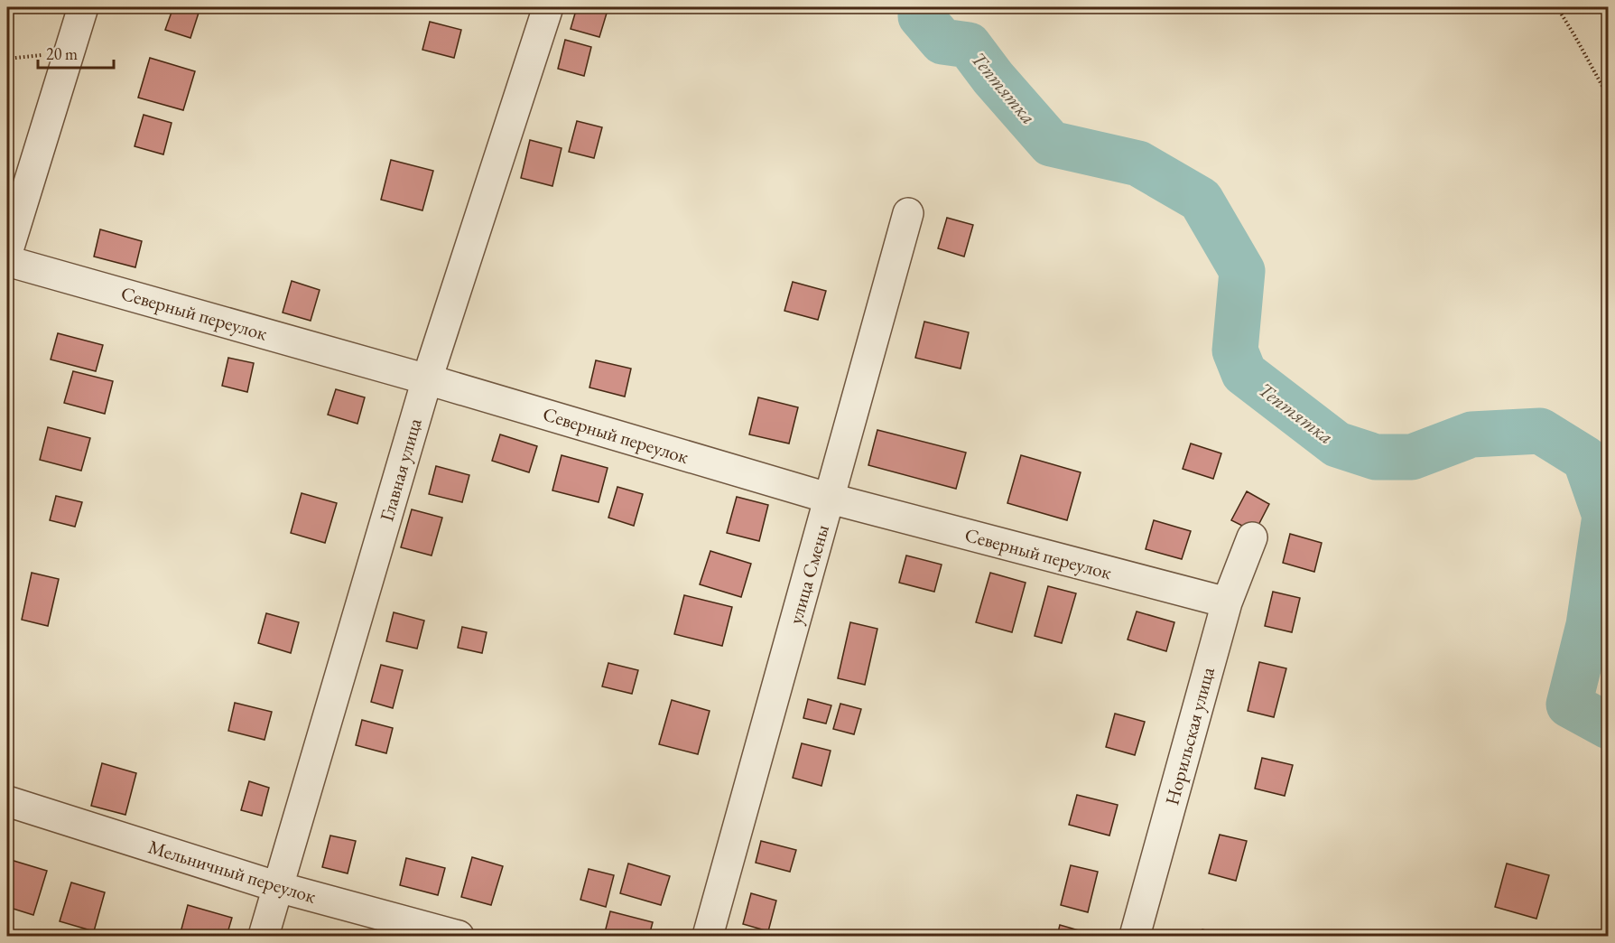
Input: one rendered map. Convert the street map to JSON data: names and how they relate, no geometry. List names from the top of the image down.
{
  "streets": {
    "street": [
      "Северный переулок",
      "Главная улица",
      "улица Смены",
      "Норильская улица",
      "Мельничный переулок"
    ]
  },
  "crossings": [
    ["Северный переулок", "Главная улица"],
    ["Северный переулок", "улица Смены"],
    ["Северный переулок", "Норильская улица"],
    ["Главная улица", "Мельничный переулок"]
  ],
  "water": ["Тептятка"],
  "scale_bar": "20 m"
}
